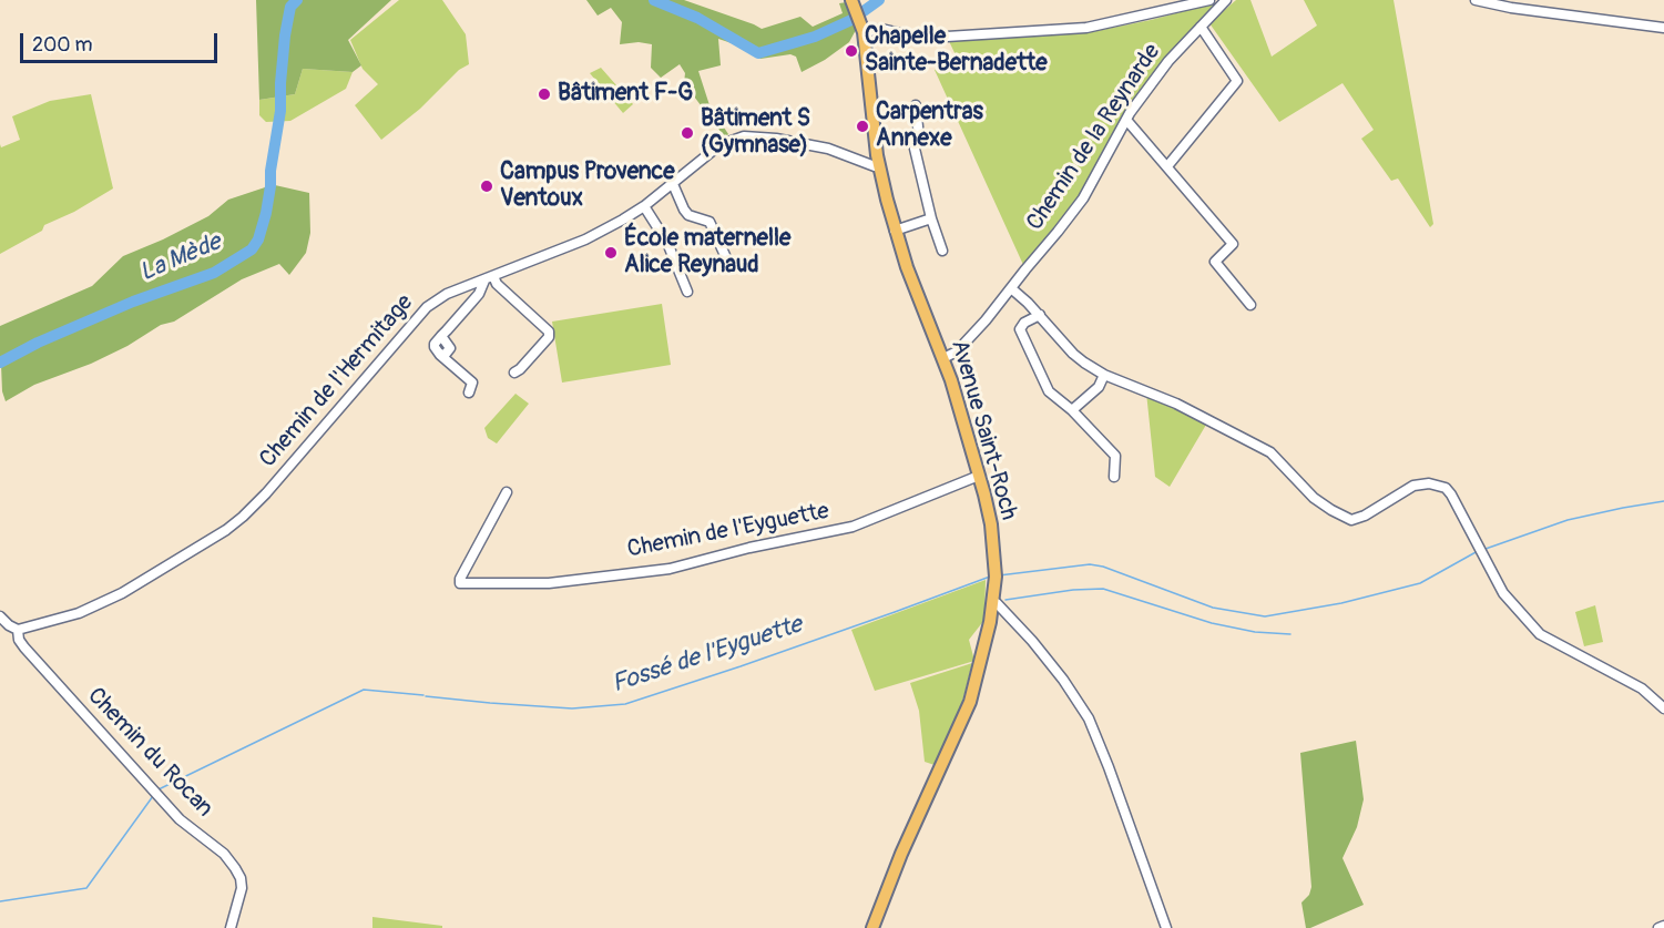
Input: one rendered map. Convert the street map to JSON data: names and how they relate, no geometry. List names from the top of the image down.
{
  "streets": {
    "main road": ["Avenue Saint-Roch"],
    "street": [
      "Chemin de la Reynarde",
      "Chemin de l'Hermitage",
      "Chemin de l'Eyguette",
      "Chemin du Rocan"
    ]
  },
  "crossings": [
    ["Chemin de la Reynarde", "Avenue Saint-Roch"],
    ["Chemin de l'Hermitage", "Avenue Saint-Roch"],
    ["Chemin de l'Hermitage", "Chemin du Rocan"],
    ["Avenue Saint-Roch", "Chemin de l'Eyguette"]
  ],
  "water": ["La Mède", "Fossé de l'Eyguette"],
  "places": [
    "Chapelle Sainte-Bernadette",
    "Bâtiment F-G",
    "Carpentras Annexe",
    "Bâtiment S (Gymnase)",
    "Campus Provence Ventoux",
    "École maternelle Alice Reynaud"
  ],
  "scale_bar": "200 m"
}
